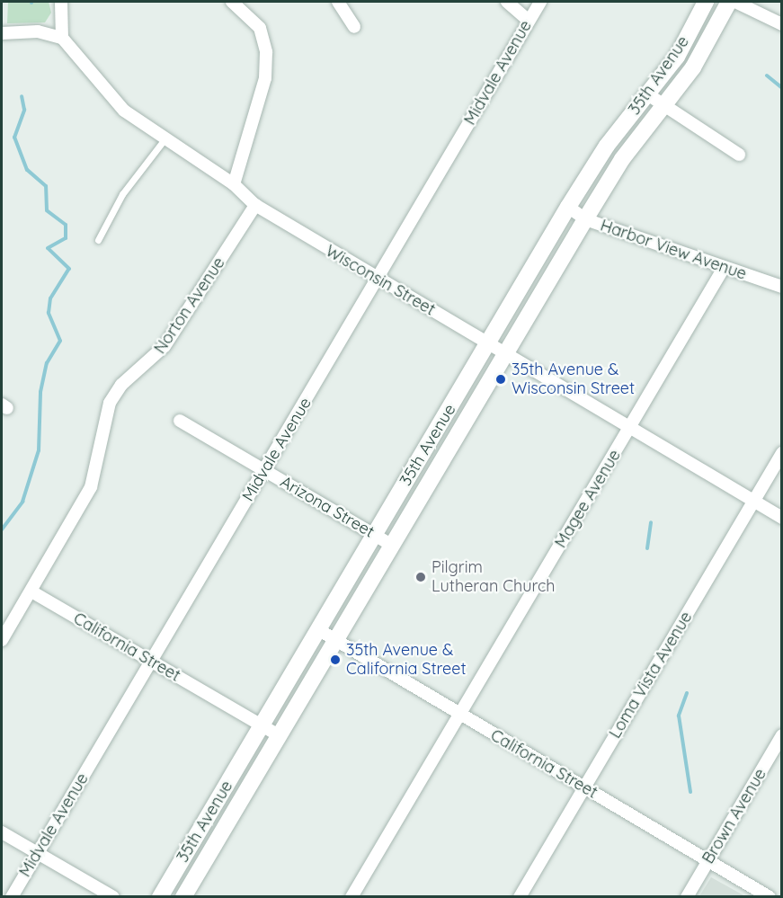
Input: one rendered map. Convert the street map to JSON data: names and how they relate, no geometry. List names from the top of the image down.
{
  "streets": {
    "main road": ["35th Avenue"],
    "street": [
      "Midvale Avenue",
      "Harbor View Avenue",
      "Wisconsin Street",
      "Norton Avenue",
      "Magee Avenue",
      "Arizona Street",
      "California Street",
      "Loma Vista Avenue",
      "Brown Avenue"
    ]
  },
  "crossings": [
    ["Midvale Avenue", "Wisconsin Street"],
    ["Midvale Avenue", "Arizona Street"],
    ["Midvale Avenue", "California Street"],
    ["35th Avenue", "Harbor View Avenue"],
    ["35th Avenue", "Wisconsin Street"],
    ["35th Avenue", "Arizona Street"],
    ["35th Avenue", "California Street"],
    ["Harbor View Avenue", "Magee Avenue"],
    ["Wisconsin Street", "Norton Avenue"],
    ["Wisconsin Street", "Magee Avenue"],
    ["Wisconsin Street", "Loma Vista Avenue"],
    ["Norton Avenue", "California Street"],
    ["Magee Avenue", "California Street"],
    ["California Street", "Loma Vista Avenue"],
    ["California Street", "Brown Avenue"]
  ],
  "places": ["35th Avenue & Wisconsin Street", "Pilgrim Lutheran Church", "35th Avenue & California Street"]
}
